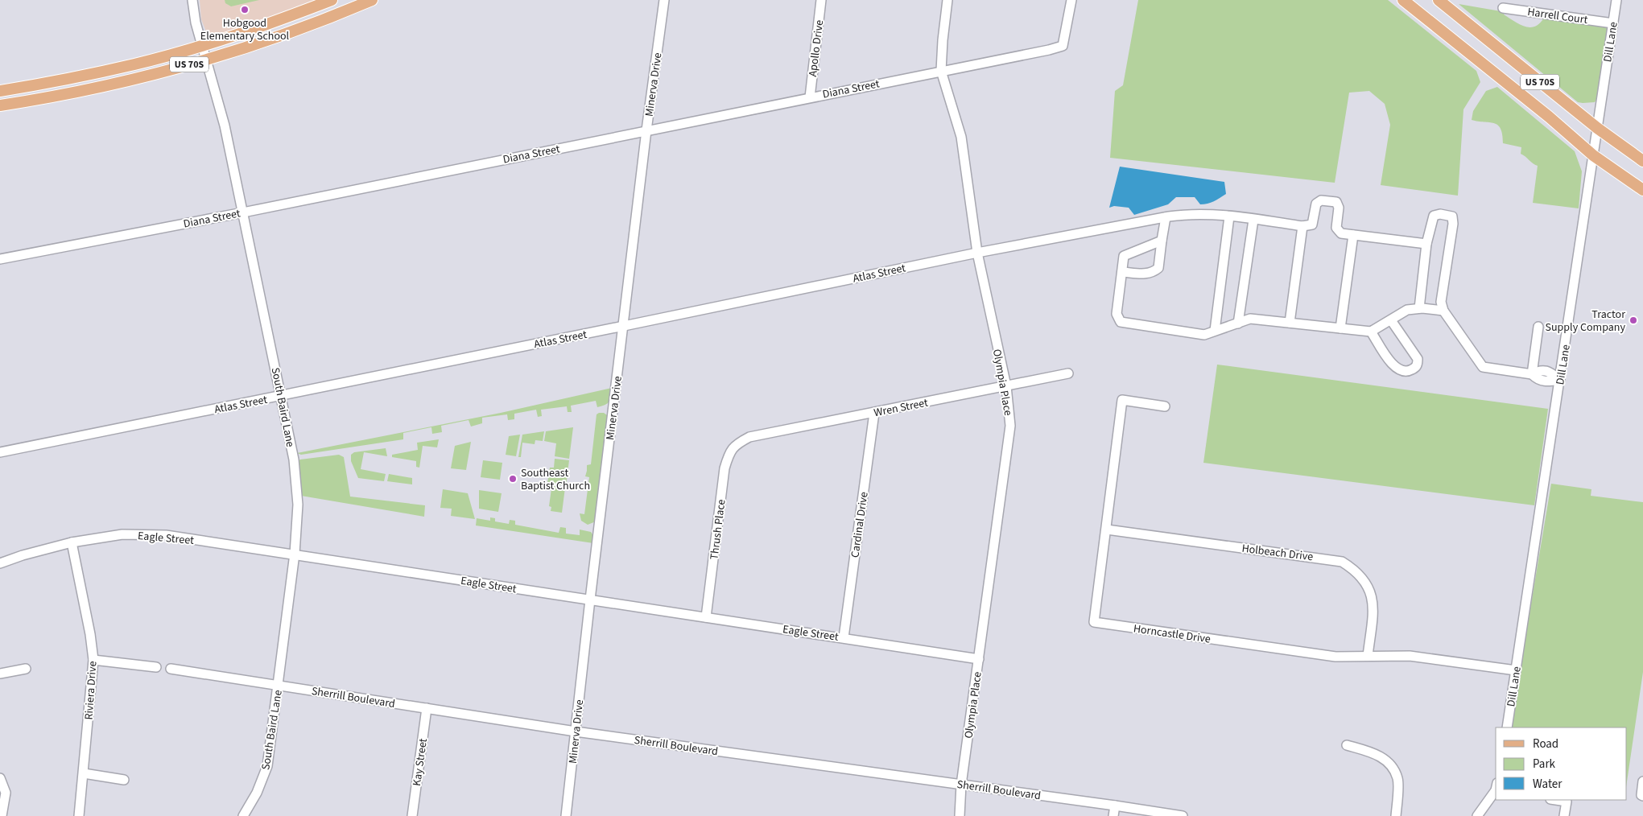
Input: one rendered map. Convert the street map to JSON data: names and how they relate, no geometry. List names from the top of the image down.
{
  "streets": {
    "main road": ["US 70S"],
    "street": [
      "Harrell Court",
      "Dill Lane",
      "Apollo Drive",
      "Minerva Drive",
      "Diana Street",
      "Atlas Street",
      "Olympia Place",
      "South Baird Lane",
      "Wren Street",
      "Cardinal Drive",
      "Thrush Place",
      "Eagle Street",
      "Holbeach Drive",
      "Horncastle Drive",
      "Riviera Drive",
      "Sherrill Boulevard",
      "Kay Street"
    ]
  },
  "crossings": [
    ["Harrell Court", "Dill Lane"],
    ["Dill Lane", "US 70S"],
    ["Dill Lane", "Horncastle Drive"],
    ["Apollo Drive", "Diana Street"],
    ["US 70S", "South Baird Lane"],
    ["Minerva Drive", "Diana Street"],
    ["Minerva Drive", "Atlas Street"],
    ["Minerva Drive", "Eagle Street"],
    ["Minerva Drive", "Sherrill Boulevard"],
    ["Diana Street", "Olympia Place"],
    ["Diana Street", "South Baird Lane"],
    ["Atlas Street", "Olympia Place"],
    ["Atlas Street", "South Baird Lane"],
    ["Olympia Place", "Wren Street"],
    ["Olympia Place", "Eagle Street"],
    ["Olympia Place", "Sherrill Boulevard"],
    ["South Baird Lane", "Eagle Street"],
    ["South Baird Lane", "Sherrill Boulevard"],
    ["Wren Street", "Cardinal Drive"],
    ["Wren Street", "Thrush Place"],
    ["Cardinal Drive", "Eagle Street"],
    ["Thrush Place", "Eagle Street"],
    ["Eagle Street", "Riviera Drive"],
    ["Holbeach Drive", "Horncastle Drive"],
    ["Sherrill Boulevard", "Kay Street"]
  ],
  "places": ["Hobgood Elementary School", "Tractor Supply Company", "Southeast Baptist Church"],
  "legend": ["Road", "Park", "Water"]
}
